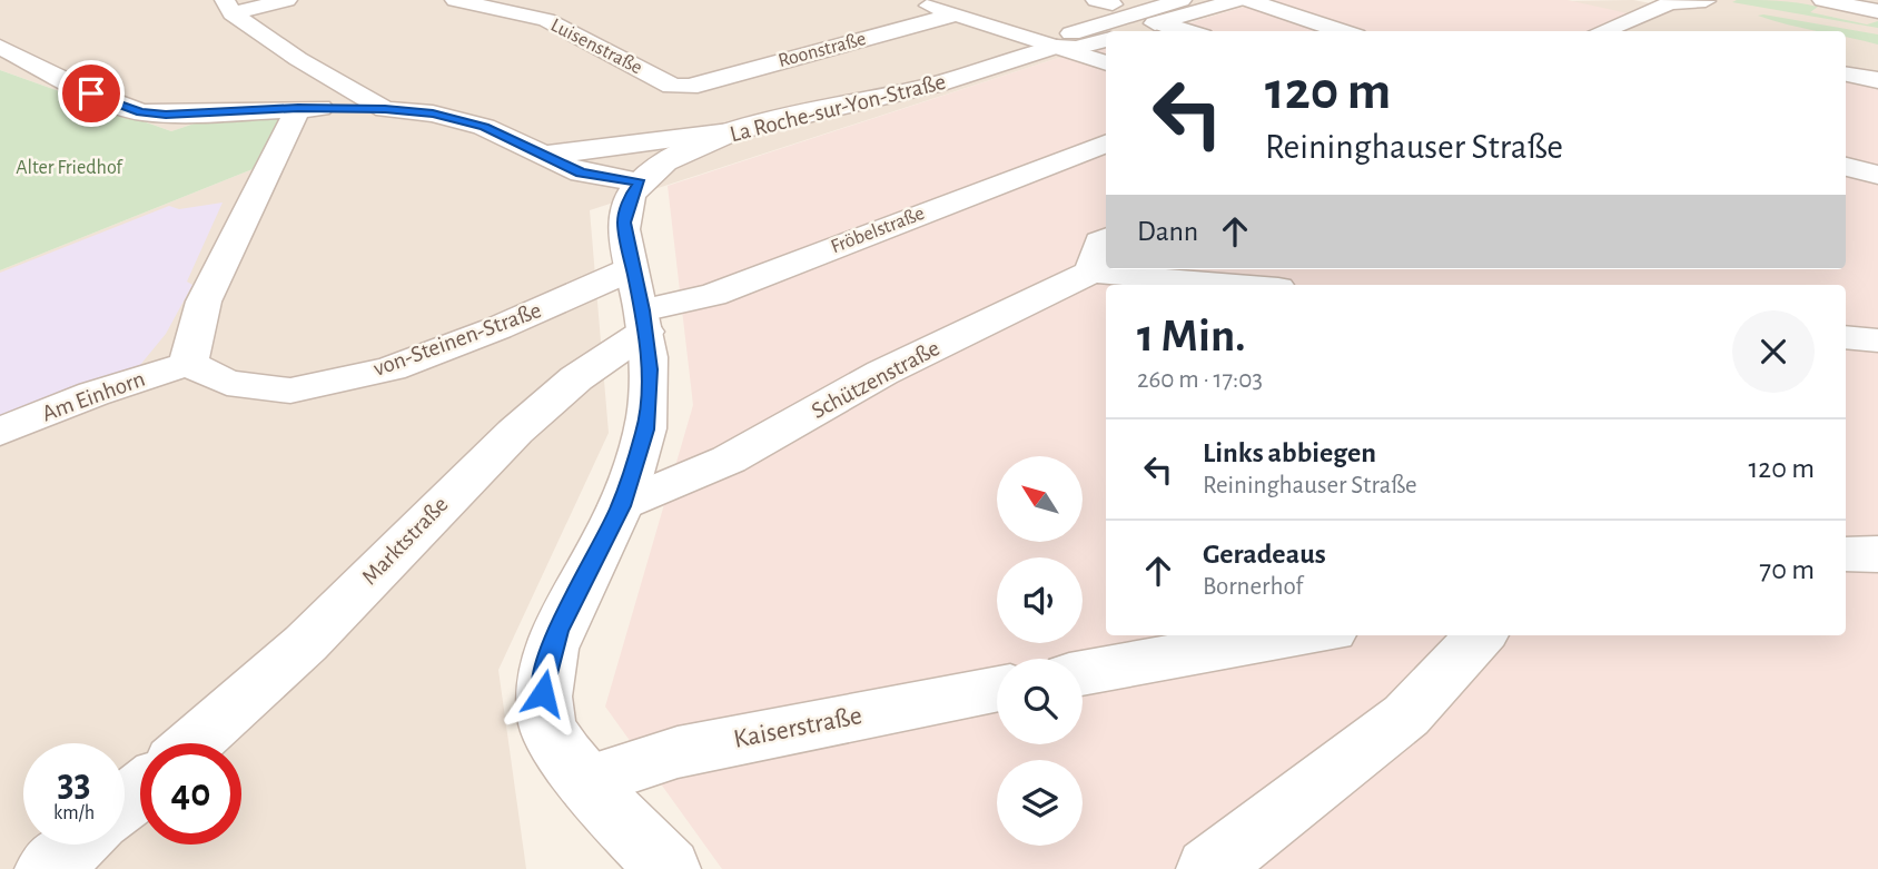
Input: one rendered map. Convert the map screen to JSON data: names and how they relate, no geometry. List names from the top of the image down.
{
  "streets": {
    "street": [
      "Luisenstraße",
      "Roonstraße",
      "La Roche-sur-Yon-Straße",
      "Fröbelstraße",
      "von-Steinen-Straße",
      "Schützenstraße",
      "Am Einhorn",
      "Marktstraße",
      "Kaiserstraße"
    ]
  },
  "crossings": [
    ["Luisenstraße", "Roonstraße"],
    ["Fröbelstraße", "Marktstraße"],
    ["von-Steinen-Straße", "Am Einhorn"]
  ],
  "parks": ["Alter Friedhof"],
  "north": "top left",
  "page": {
    "turn": ["120 m", "Reininghauser Straße"],
    "then": "Dann",
    "heading": ["1 Min.", "260 m · 17:03"],
    "list": [
      {
        "name": "Links abbiegen",
        "note": "Reininghauser Straße",
        "value": "120 m"
      },
      {
        "name": "Geradeaus",
        "note": "Bornerhof",
        "value": "70 m"
      }
    ],
    "speed": "33 km/h",
    "limit": "40"
  }
}
